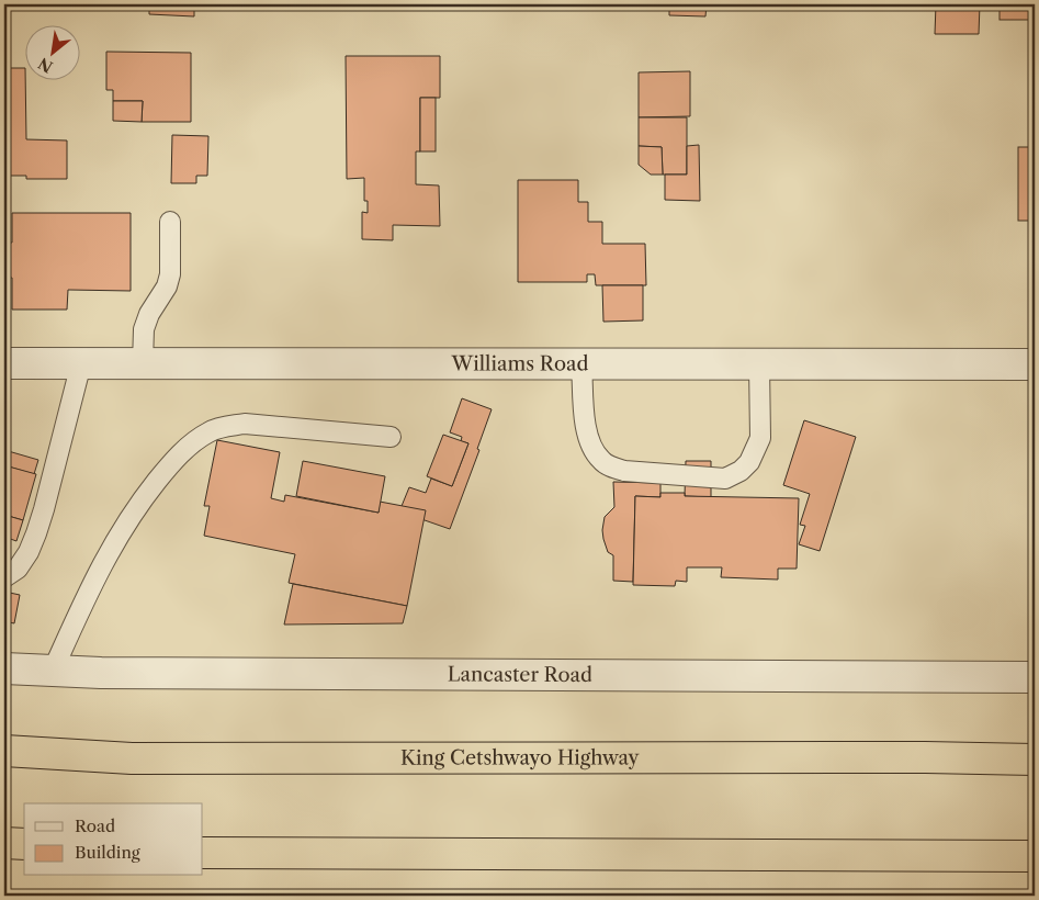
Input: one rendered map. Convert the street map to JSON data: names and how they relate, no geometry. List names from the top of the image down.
{
  "streets": {
    "highway": ["King Cetshwayo Highway"],
    "street": ["Williams Road", "Lancaster Road"]
  },
  "legend": ["Road", "Building"],
  "north": "bottom left"
}
